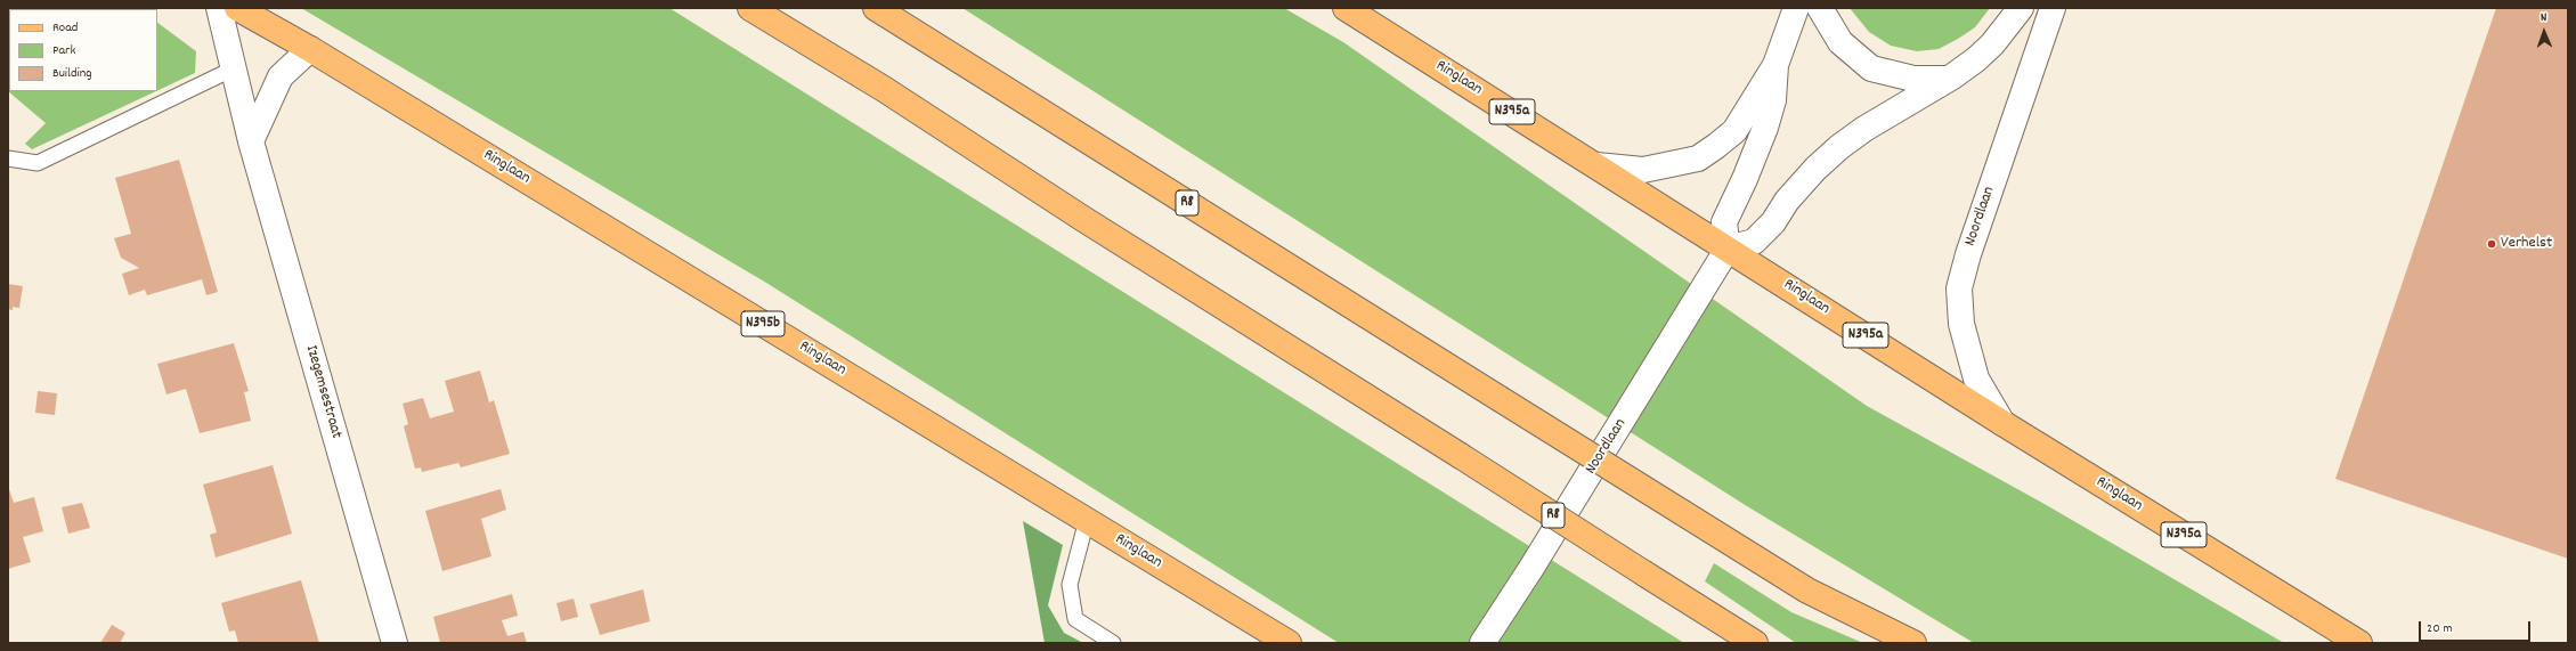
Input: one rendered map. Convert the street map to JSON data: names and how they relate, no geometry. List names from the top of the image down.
{
  "streets": {
    "main road": [
      "Ringlaan",
      "N395a",
      "R8",
      "N395b"
    ],
    "street": ["Noordlaan", "Izegemsestraat"]
  },
  "crossings": [
    ["Ringlaan", "Noordlaan"]
  ],
  "places": ["Verhelst"],
  "legend": ["Road", "Park", "Building"],
  "scale_bar": "20 m",
  "north": "top"
}
